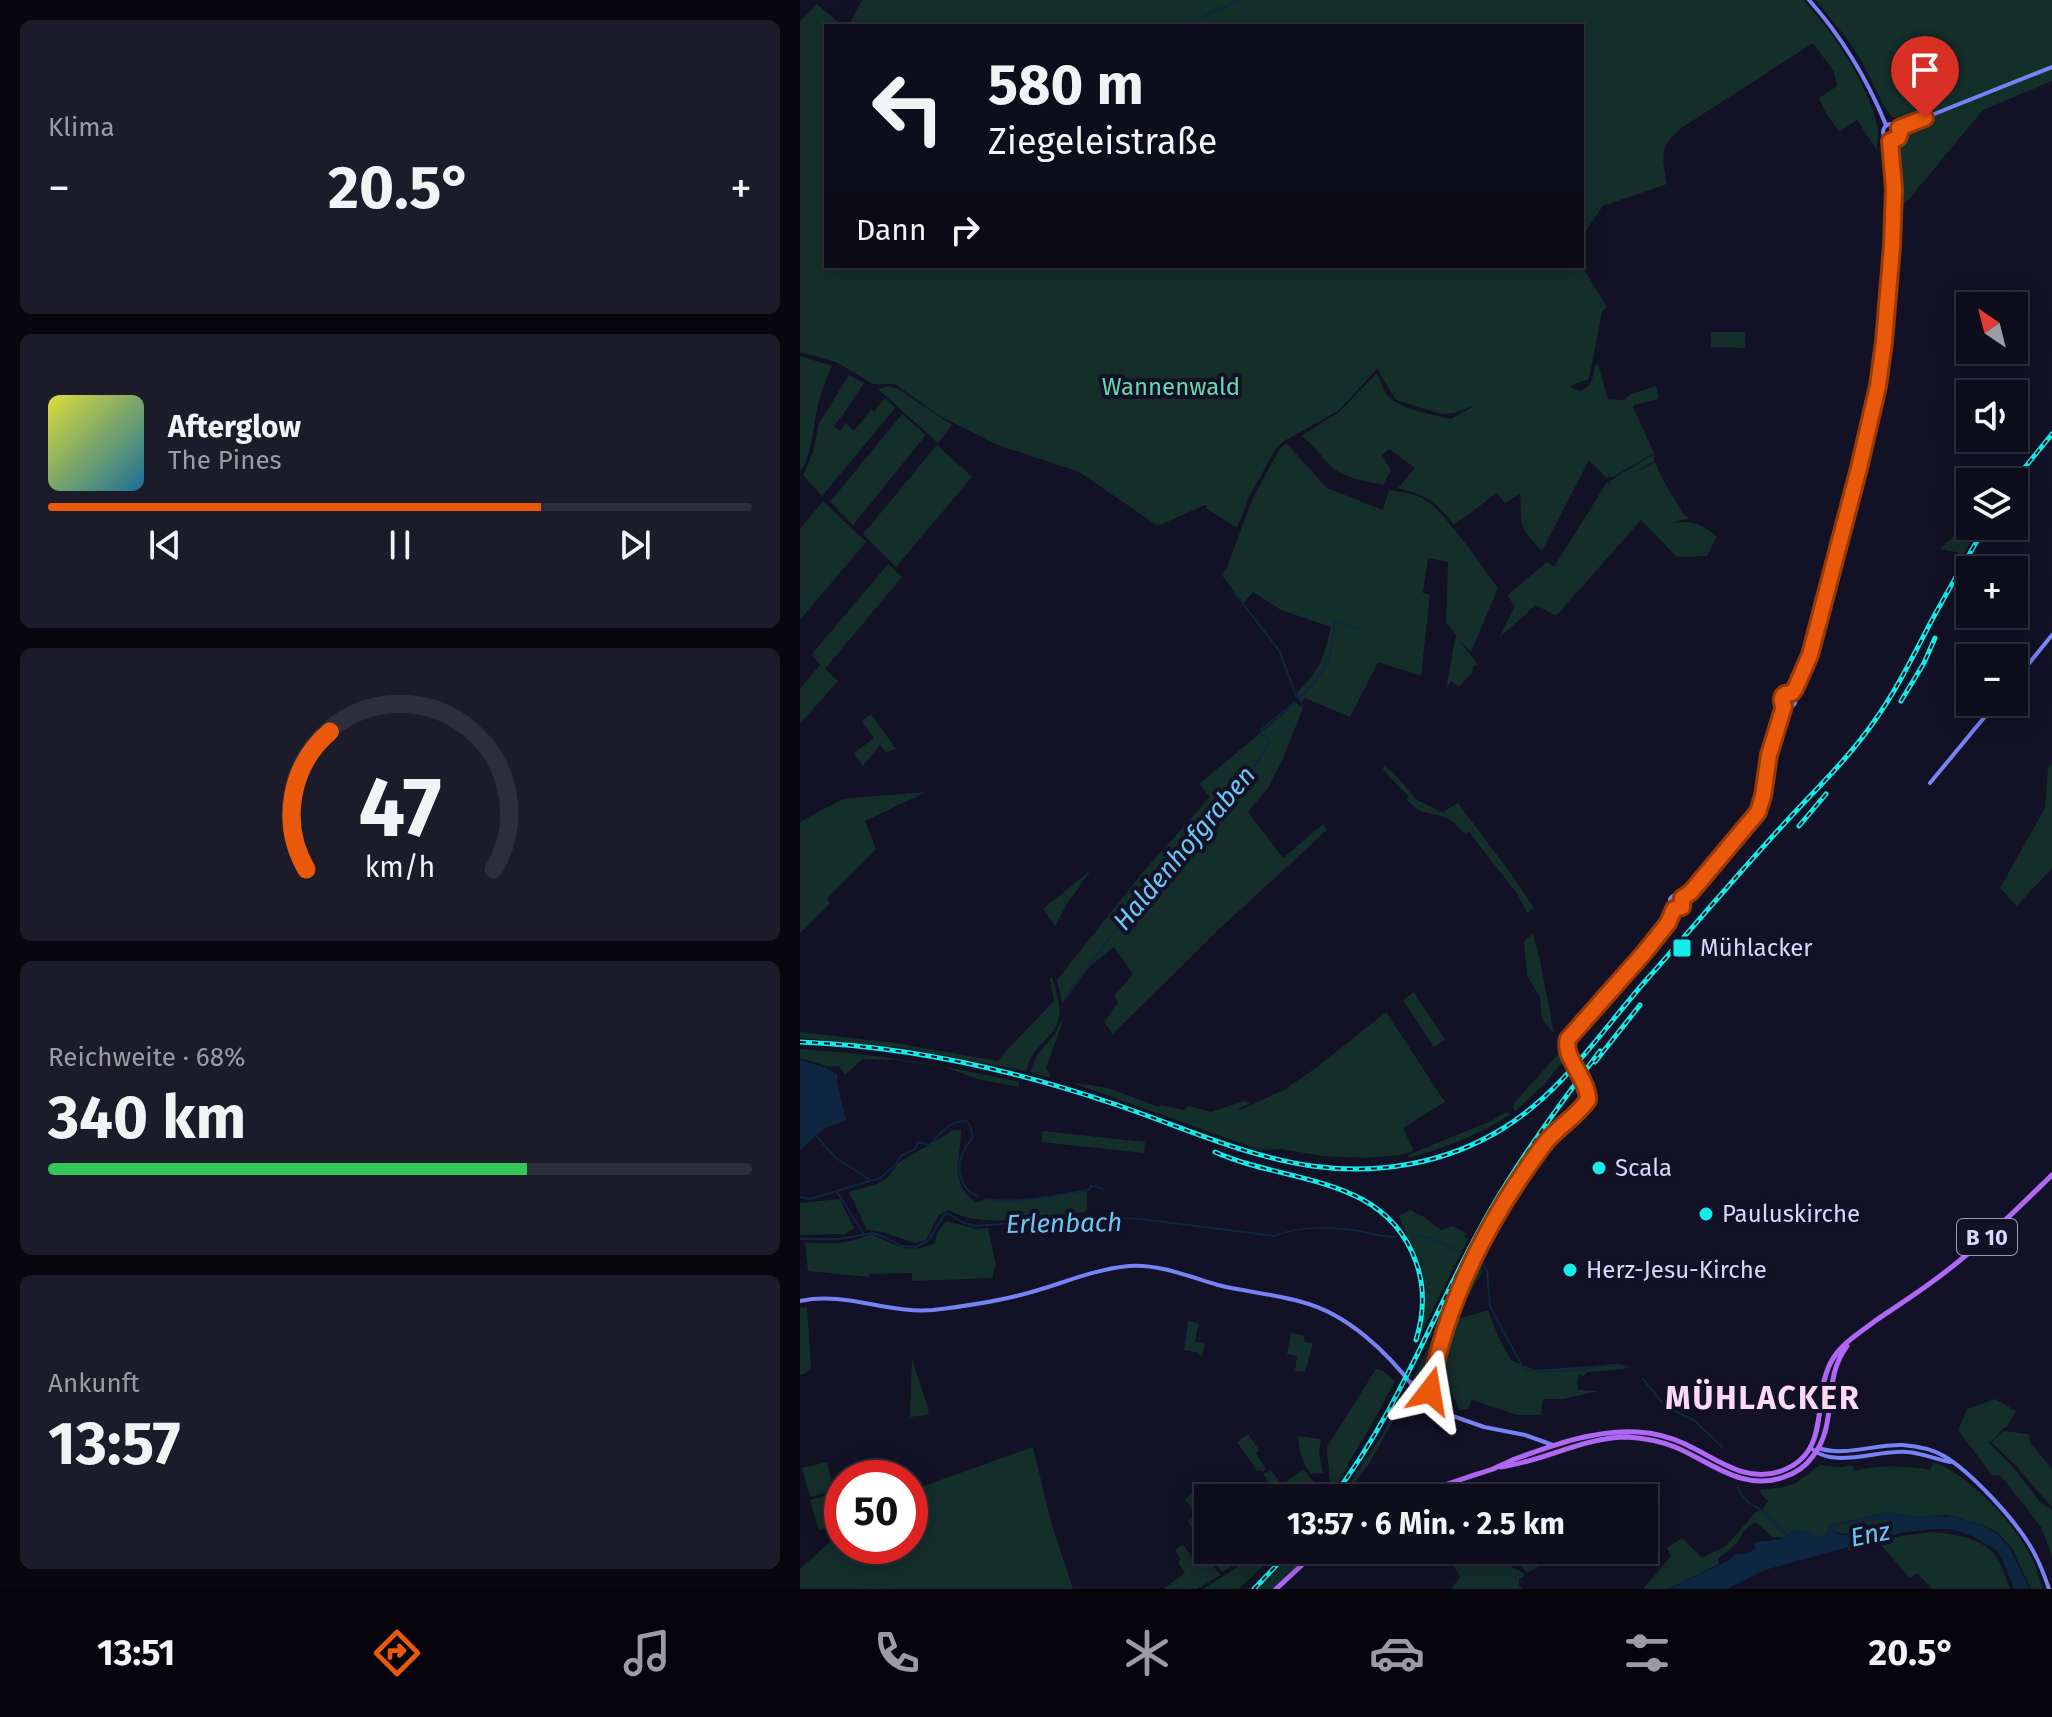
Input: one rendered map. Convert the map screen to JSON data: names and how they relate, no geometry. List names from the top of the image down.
{
  "streets": {
    "main road": ["B 10"]
  },
  "districts": ["MÜHLACKER"],
  "water": ["Haldenhofgraben", "Erlenbach", "Enz"],
  "parks": ["Wannenwald"],
  "places": {
    "transit": ["Mühlacker"],
    "other": ["Scala", "Pauluskirche", "Herz-Jesu-Kirche"]
  },
  "north": "top left",
  "page": {
    "tile": [
      "Klima",
      ["Reichweite · 68%", "340 km"],
      ["Ankunft", "13:57"]
    ],
    "turn": ["580 m", "Ziegeleistraße"],
    "heat": ["−", "20.5°", "+"],
    "then": "Dann",
    "map_buttons": ["+", "−"],
    "song": ["Afterglow", "The Pines"],
    "limit": "50",
    "trip": "13:57 · 6 Min. · 2.5 km",
    "tabs": ["13:51", "20.5°"],
    "gauge": ["47", "km/h"]
  }
}
